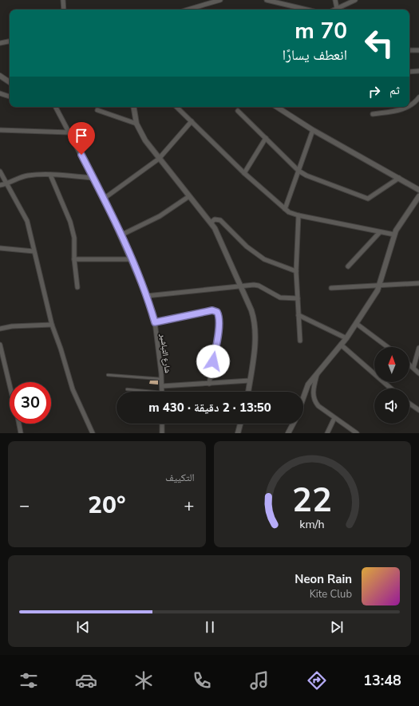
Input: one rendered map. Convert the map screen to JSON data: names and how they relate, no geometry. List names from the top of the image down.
{
  "streets": {
    "street": ["شارع التباشير"]
  },
  "north": "top",
  "page": {
    "turn": ["70 m", "انعطف يسارًا"],
    "then": "ثم",
    "limit": "30",
    "trip": "13:50 · 2 دقيقة · 430 m",
    "tile": "التكييف",
    "heat": ["−", "20°", "+"],
    "song": ["Neon Rain", "Kite Club"],
    "tabs": "13:48",
    "gauge": ["22", "km/h"]
  }
}
